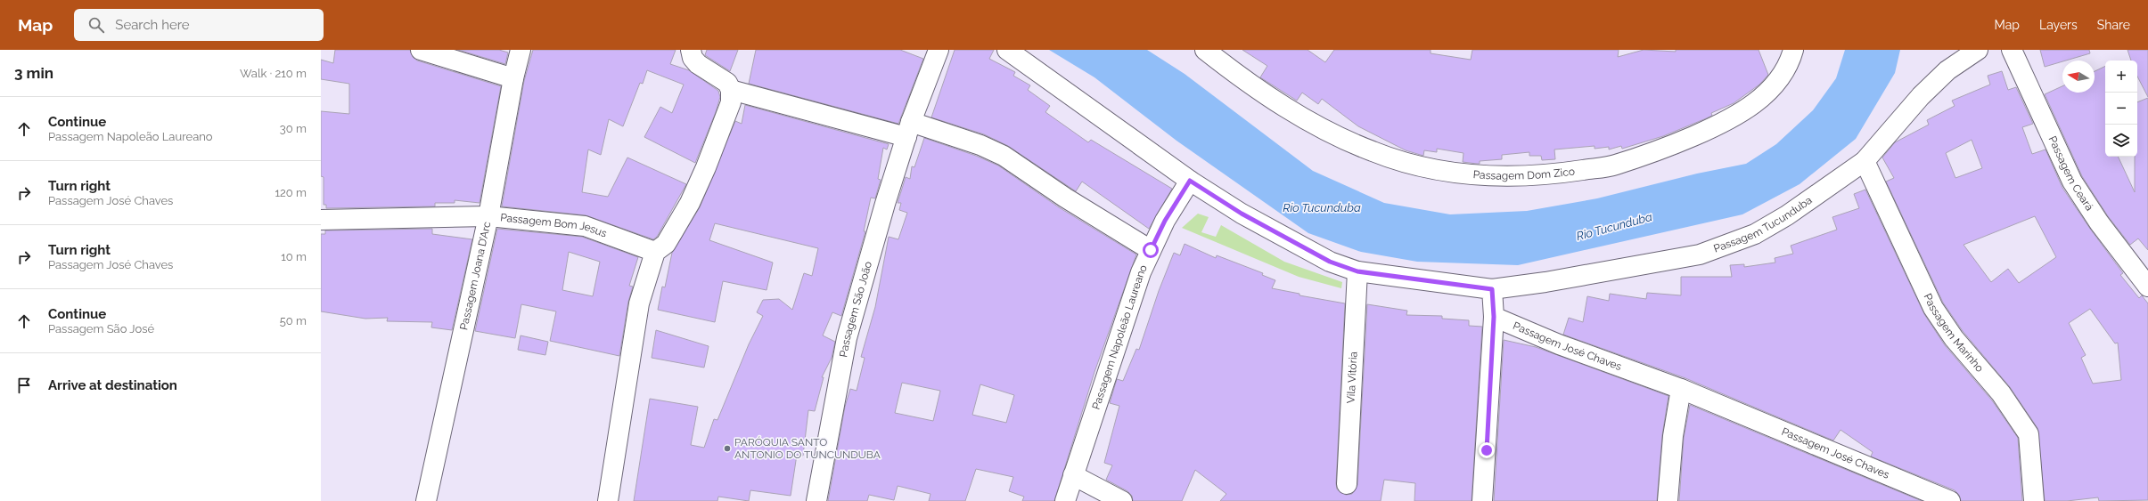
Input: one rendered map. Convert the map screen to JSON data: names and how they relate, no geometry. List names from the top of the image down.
{
  "streets": {
    "street": [
      "Passagem Dom Zico",
      "Passagem Ceará",
      "Passagem Tucunduba",
      "Passagem Bom Jesus",
      "Passagem Joana D’Arc",
      "Passagem São João",
      "Passagem Marinho",
      "Passagem Napoleão Laureano",
      "Passagem José Chaves",
      "Vila Vitória"
    ]
  },
  "crossings": [
    ["Passagem Tucunduba", "Passagem Marinho"],
    ["Passagem Bom Jesus", "Passagem Joana D’Arc"]
  ],
  "water": ["Rio Tucunduba"],
  "places": ["PARÓQUIA SANTO ANTONIO DO TUNCUNDUBA"],
  "north": "left",
  "page": {
    "header": "Map",
    "search": "Search here",
    "nav": ["Map", "Layers", "Share"],
    "heading": ["3 min", "Walk · 210 m"],
    "map_buttons": ["+", "−"],
    "list": [
      ["Continue", "Passagem Napoleão Laureano", "30 m"],
      ["Turn right", "Passagem José Chaves", "120 m"],
      ["Turn right", "Passagem José Chaves", "10 m"],
      ["Continue", "Passagem São José", "50 m"],
      "Arrive at destination"
    ]
  }
}
